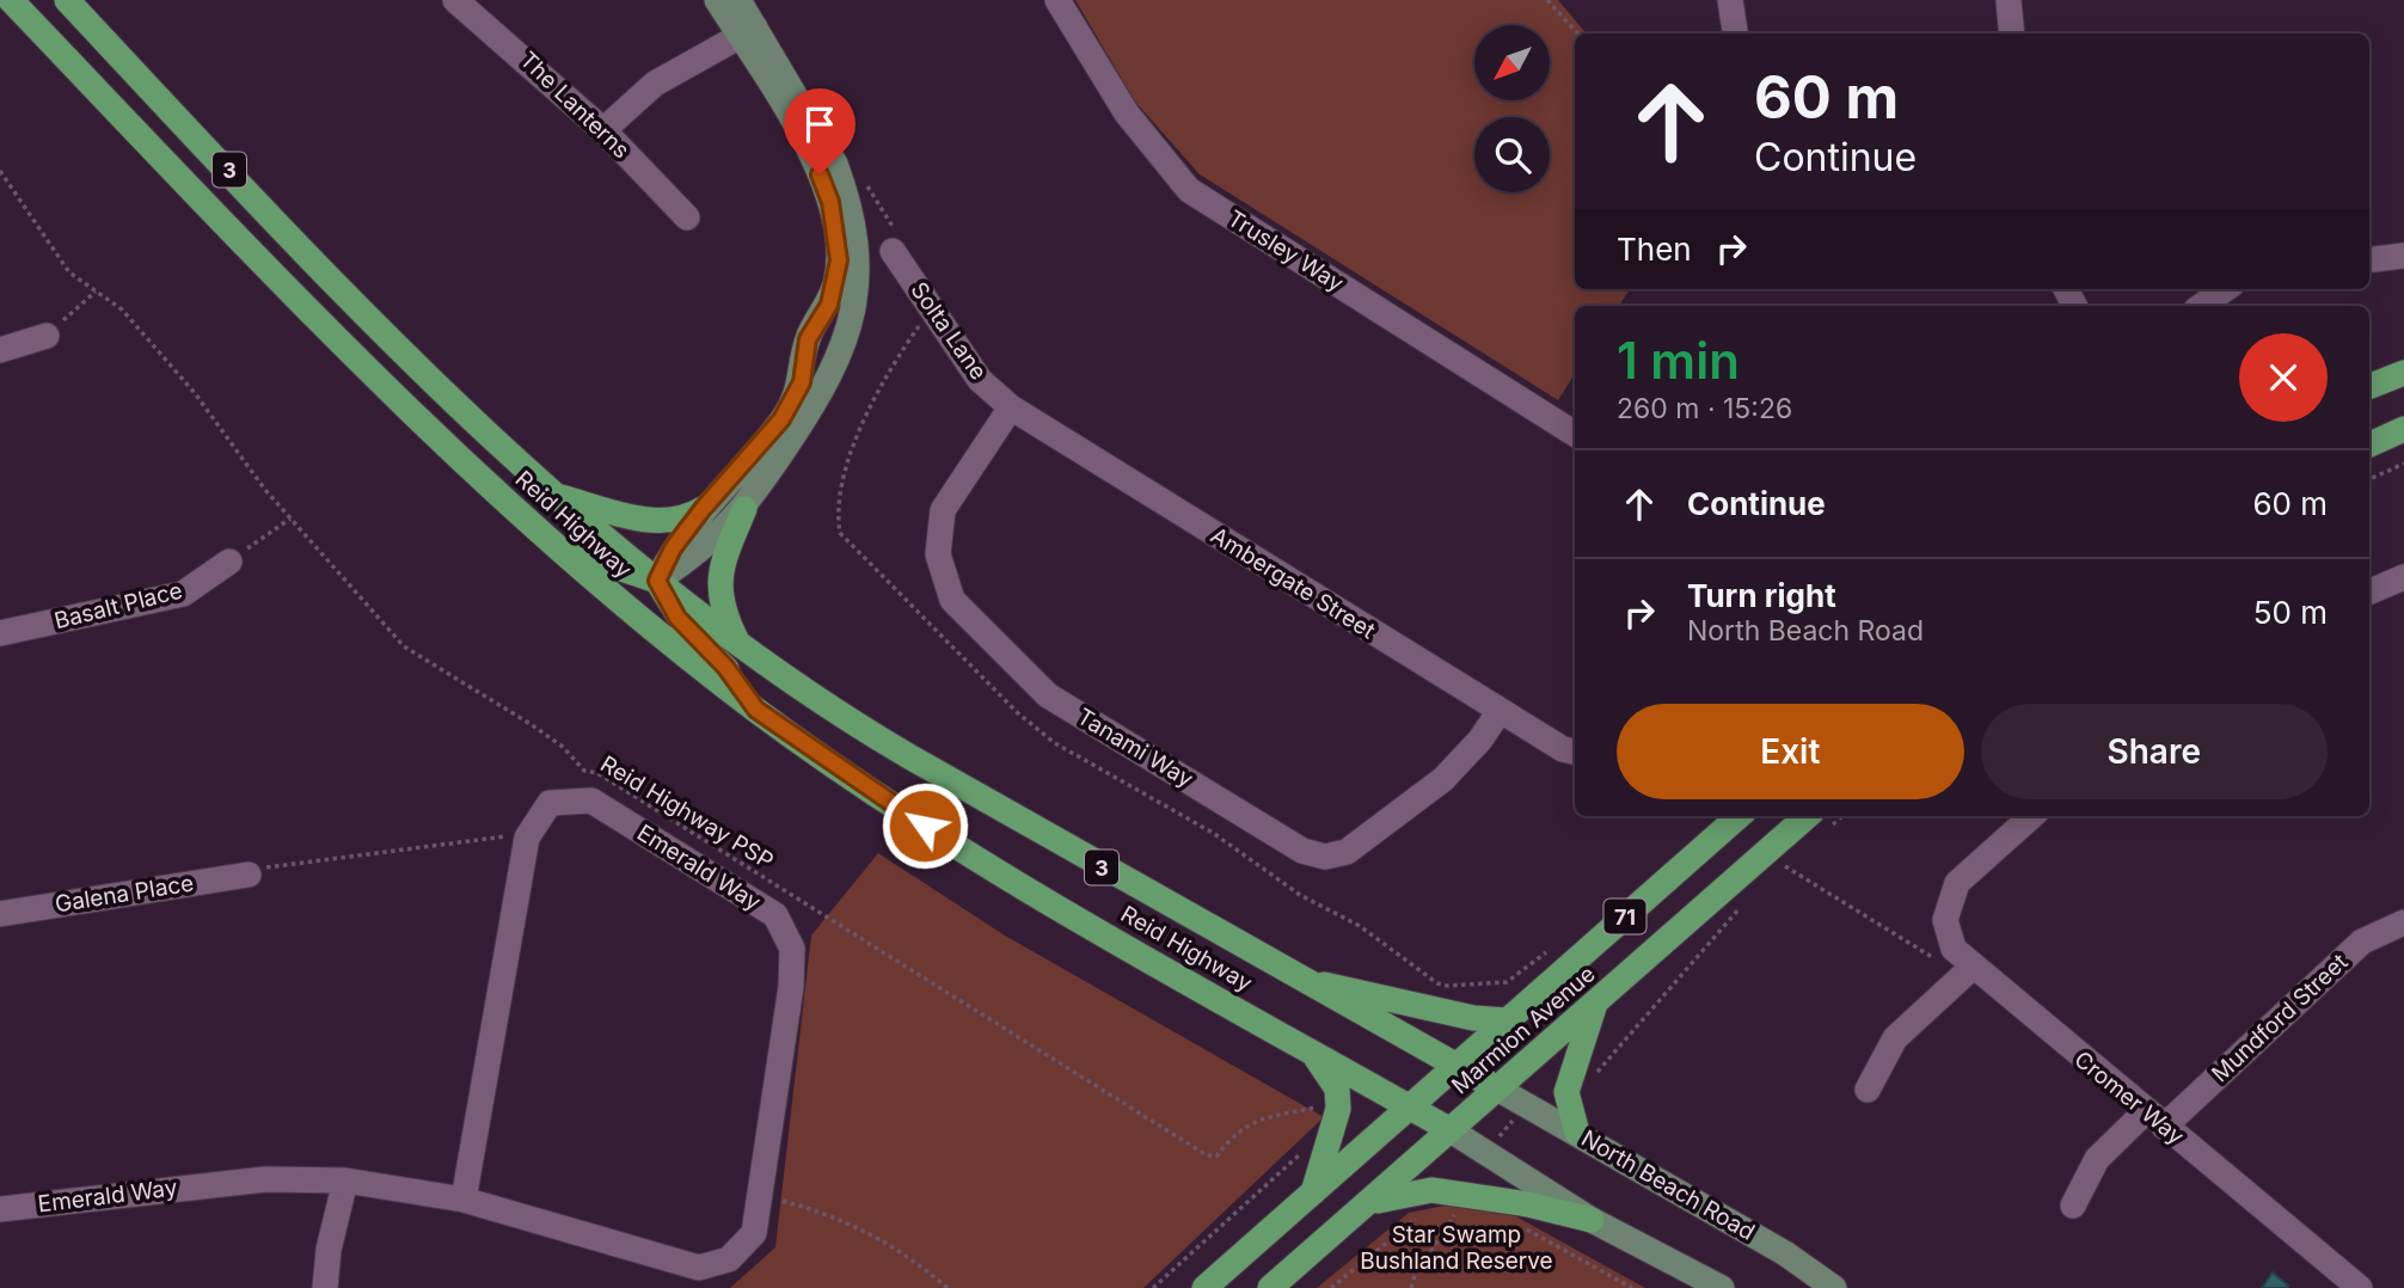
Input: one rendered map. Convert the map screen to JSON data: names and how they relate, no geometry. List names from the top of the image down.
{
  "streets": {
    "highway": [
      "3",
      "Reid Highway",
      "71",
      "Marmion Avenue"
    ],
    "main road": ["North Beach Road"],
    "street": [
      "The Lanterns",
      "Trusley Way",
      "Solta Lane",
      "Ambergate Street",
      "Basalt Place",
      "Tanami Way",
      "Emerald Way",
      "Galena Place",
      "Mundford Street",
      "Cromer Way"
    ],
    "path": ["Reid Highway PSP"]
  },
  "crossings": [
    ["Solta Lane", "Ambergate Street"],
    ["Solta Lane", "Tanami Way"],
    ["Reid Highway", "Marmion Avenue"],
    ["Reid Highway", "North Beach Road"],
    ["Ambergate Street", "Tanami Way"],
    ["Mundford Street", "Cromer Way"],
    ["Marmion Avenue", "North Beach Road"]
  ],
  "parks": ["Star Swamp Bushland Reserve"],
  "north": "bottom left",
  "page": {
    "turn": ["60 m", "Continue"],
    "then": "Then",
    "heading": ["1 min", "260 m · 15:26"],
    "list": [
      {
        "name": "Continue",
        "value": "60 m"
      },
      {
        "name": "Turn right",
        "note": "North Beach Road",
        "value": "50 m"
      }
    ],
    "buttons": ["Exit", "Share"]
  }
}
